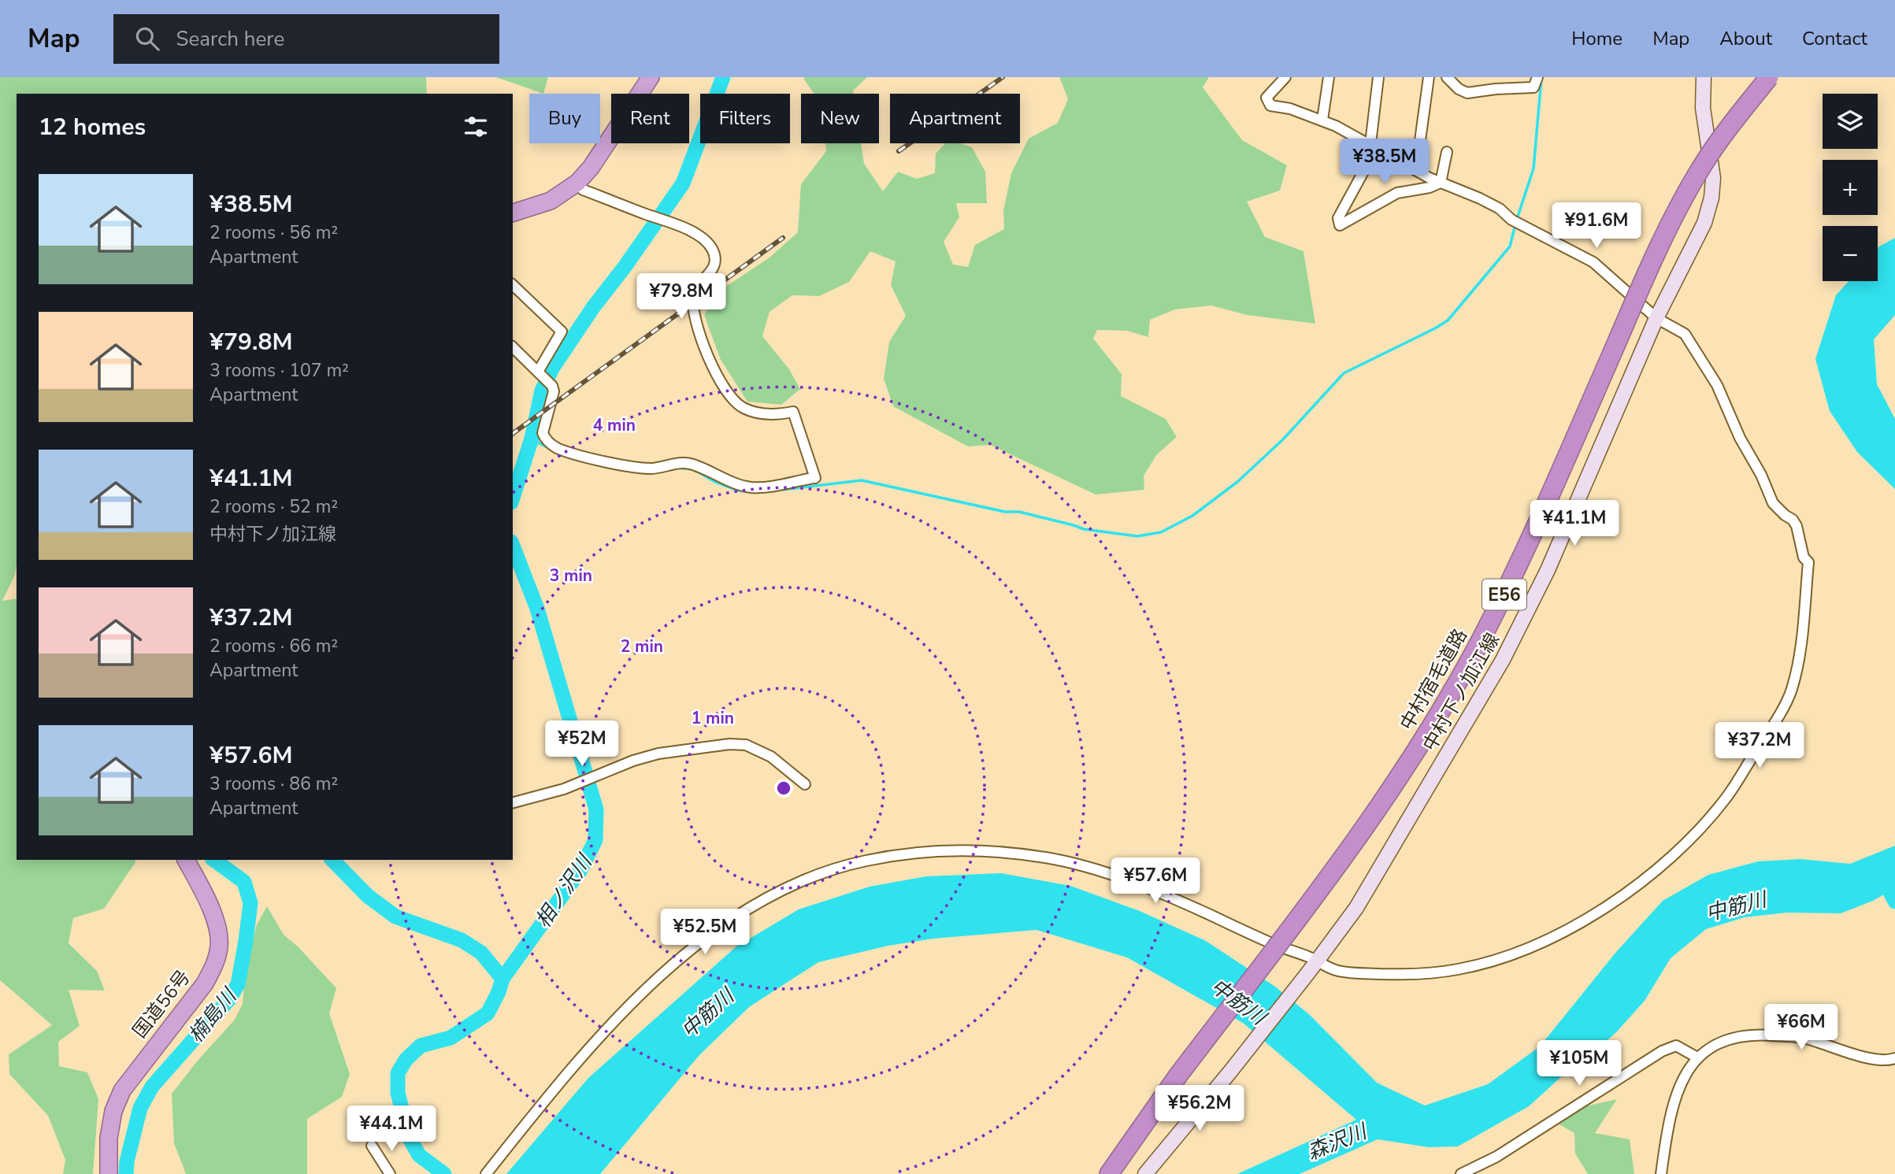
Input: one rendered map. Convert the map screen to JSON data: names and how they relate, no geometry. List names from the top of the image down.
{
  "streets": {
    "highway": ["E56", "中村宿毛道路", "国道56号"],
    "main road": ["中村下ノ加江線"]
  },
  "water": [
    "相ノ沢川",
    "中筋川",
    "楠島川",
    "森沢川"
  ],
  "page": {
    "header": "Map",
    "search": "Search here",
    "nav": [
      "Home",
      "Map",
      "About",
      "Contact"
    ],
    "map_buttons": ["+", "−"],
    "chip": [
      "Buy",
      "Rent",
      "Filters",
      "New",
      "Apartment"
    ],
    "heading": "12 homes",
    "price": [
      "¥38.5M",
      "¥91.6M",
      "¥79.8M",
      "¥41.1M",
      "¥52M",
      "¥37.2M",
      "¥57.6M",
      "¥52.5M",
      "¥66M",
      "¥105M",
      "¥56.2M",
      "¥44.1M"
    ],
    "list": [
      {
        "name": "¥38.5M",
        "note": "2 rooms · 56 m² · Apartment"
      },
      {
        "name": "¥79.8M",
        "note": "3 rooms · 107 m² · Apartment"
      },
      {
        "name": "¥41.1M",
        "note": "2 rooms · 52 m² · 中村下ノ加江線"
      },
      {
        "name": "¥37.2M",
        "note": "2 rooms · 66 m² · Apartment"
      },
      {
        "name": "¥57.6M",
        "note": "3 rooms · 86 m² · Apartment"
      }
    ]
  },
  "rings": [
    "4 min",
    "3 min",
    "2 min",
    "1 min"
  ]
}
